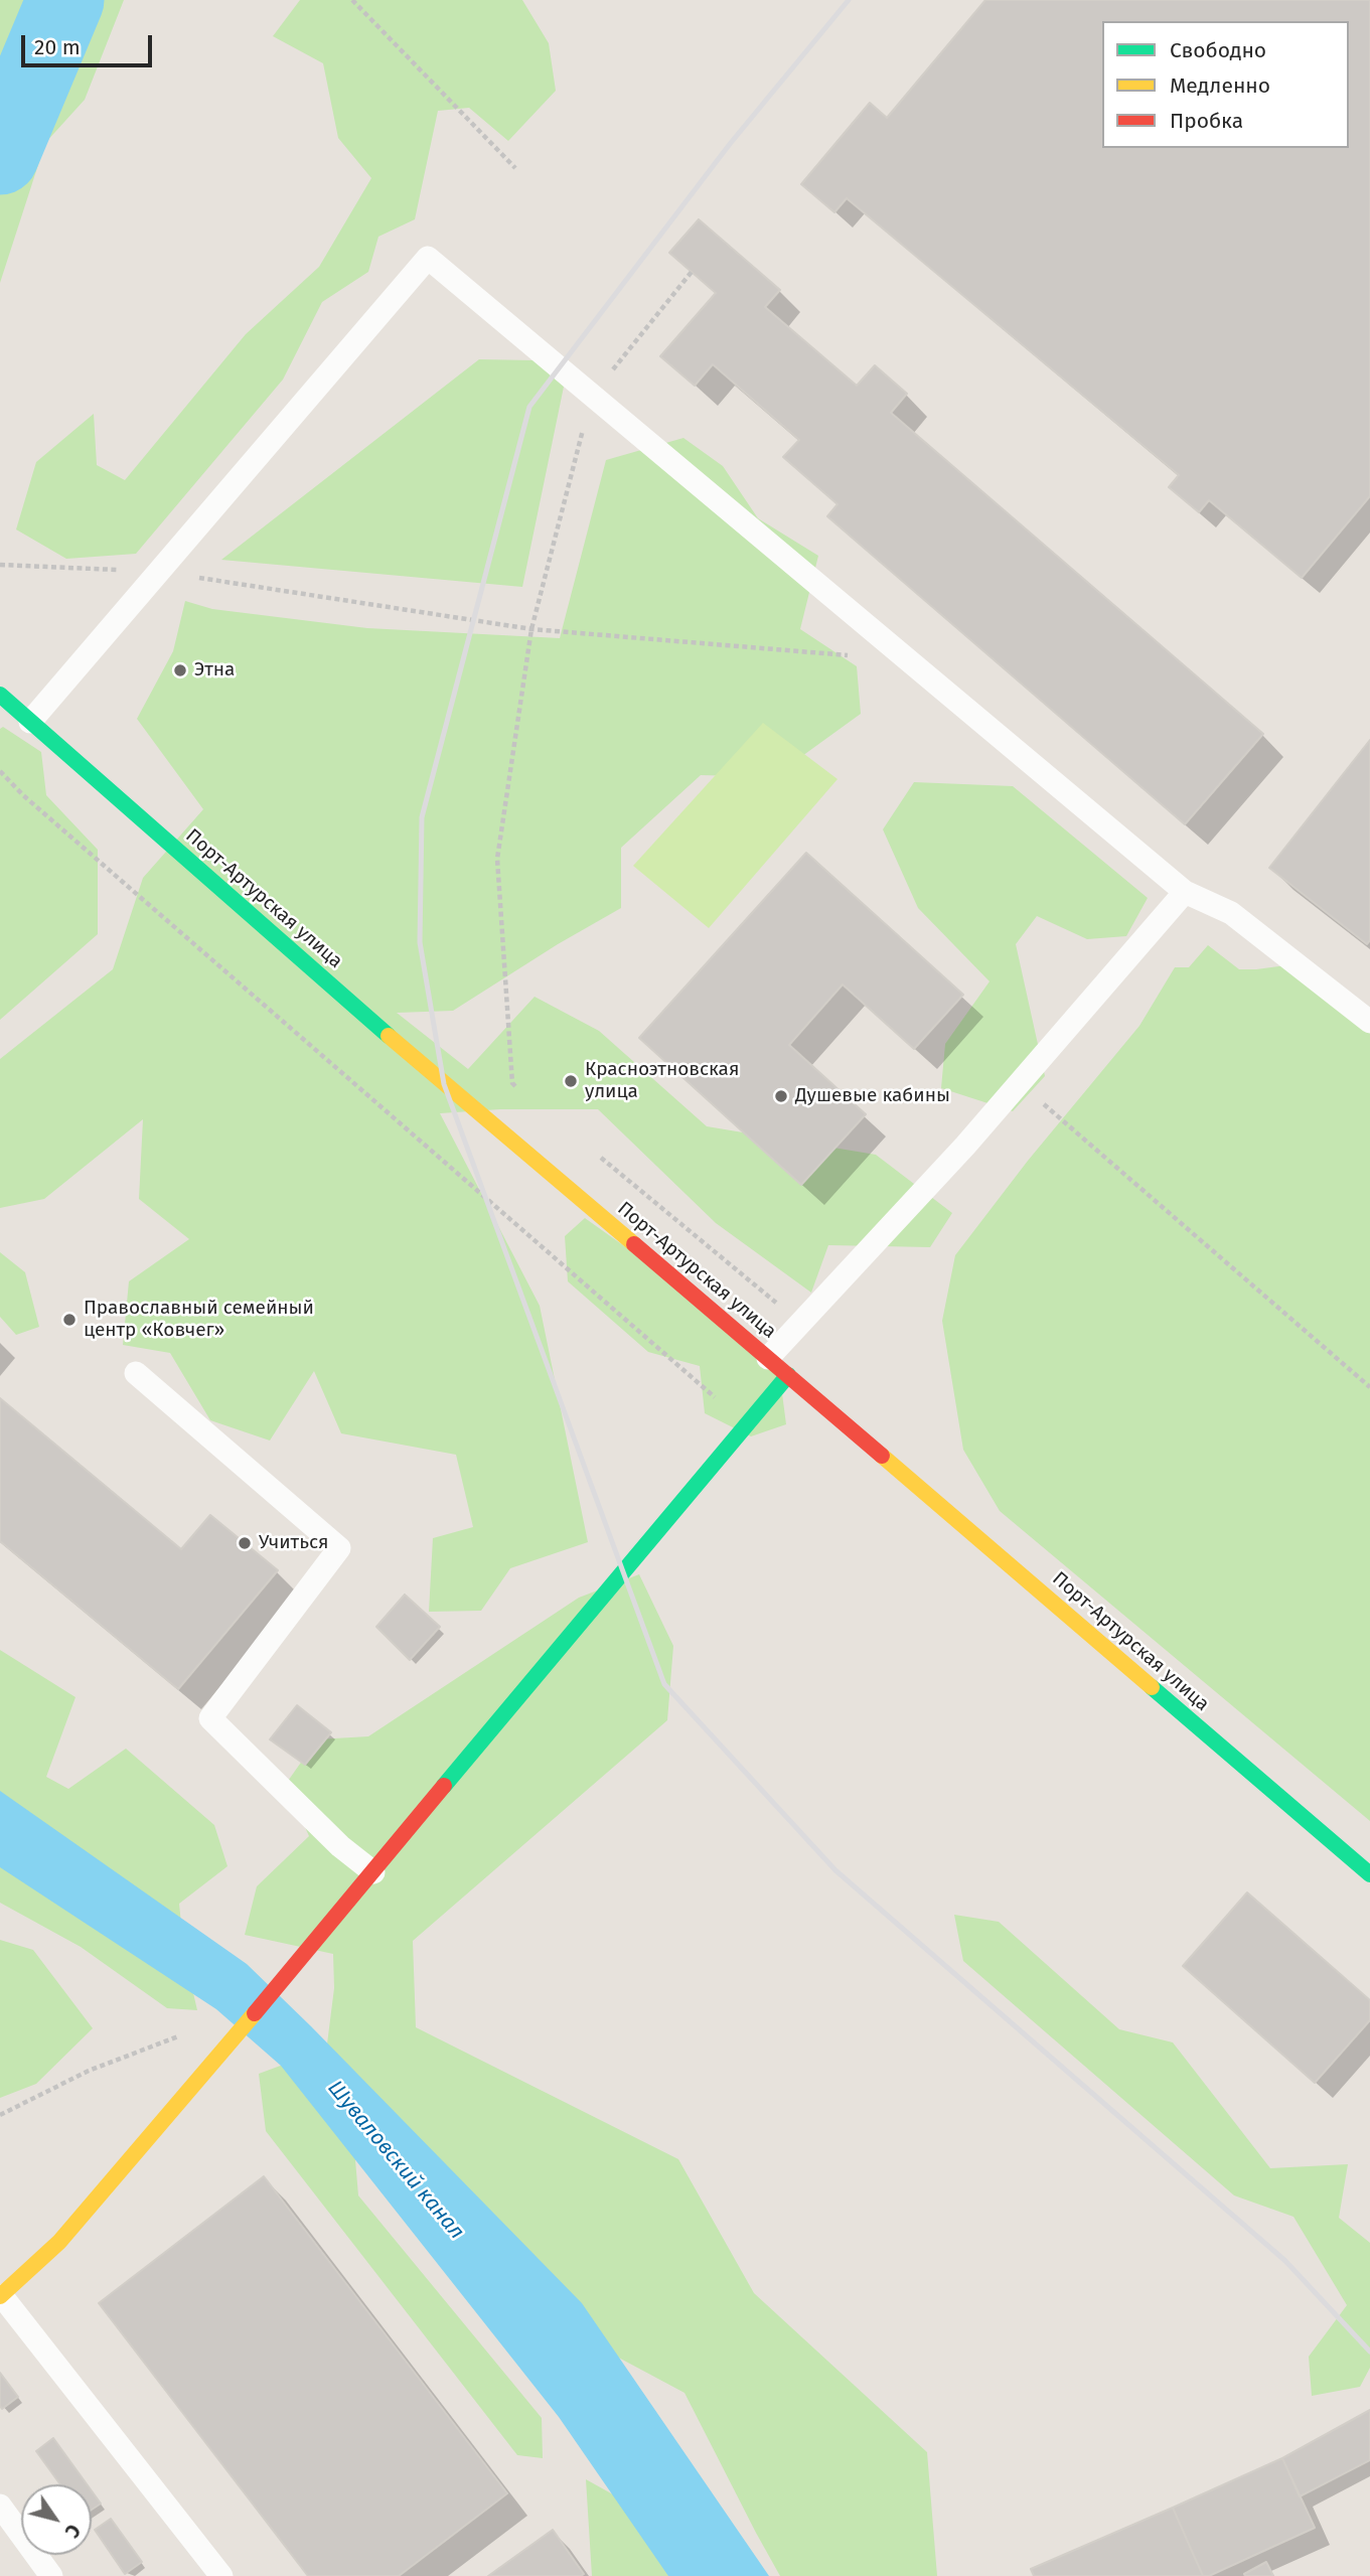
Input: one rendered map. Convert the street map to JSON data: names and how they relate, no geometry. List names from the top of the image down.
{
  "streets": {
    "street": ["Порт-Артурская улица"]
  },
  "water": ["Шуваловский канал"],
  "places": [
    "Этна",
    "Красноэтновская улица",
    "Душевые кабины",
    "Православный семейный центр «Ковчег»",
    "Учиться"
  ],
  "legend": ["Свободно", "Медленно", "Пробка"],
  "scale_bar": "20 m",
  "north": "bottom right"
}
